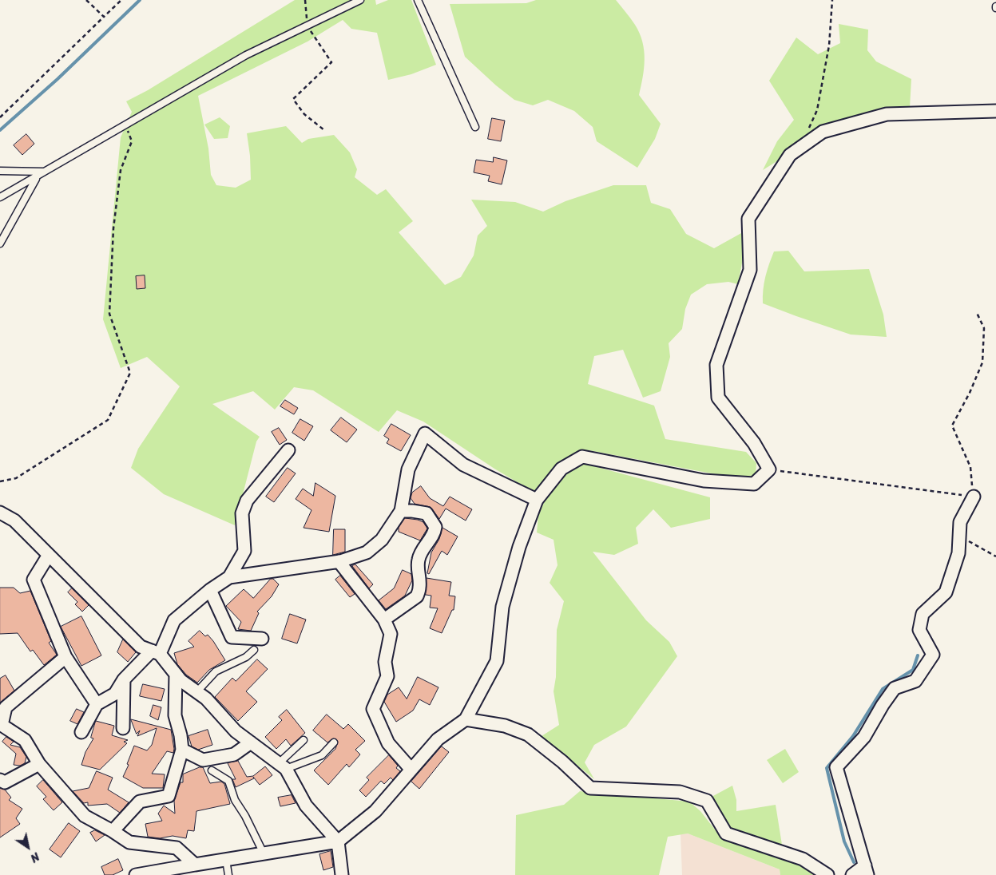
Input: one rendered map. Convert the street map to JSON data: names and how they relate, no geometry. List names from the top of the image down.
{
  "north": "bottom right"
}
